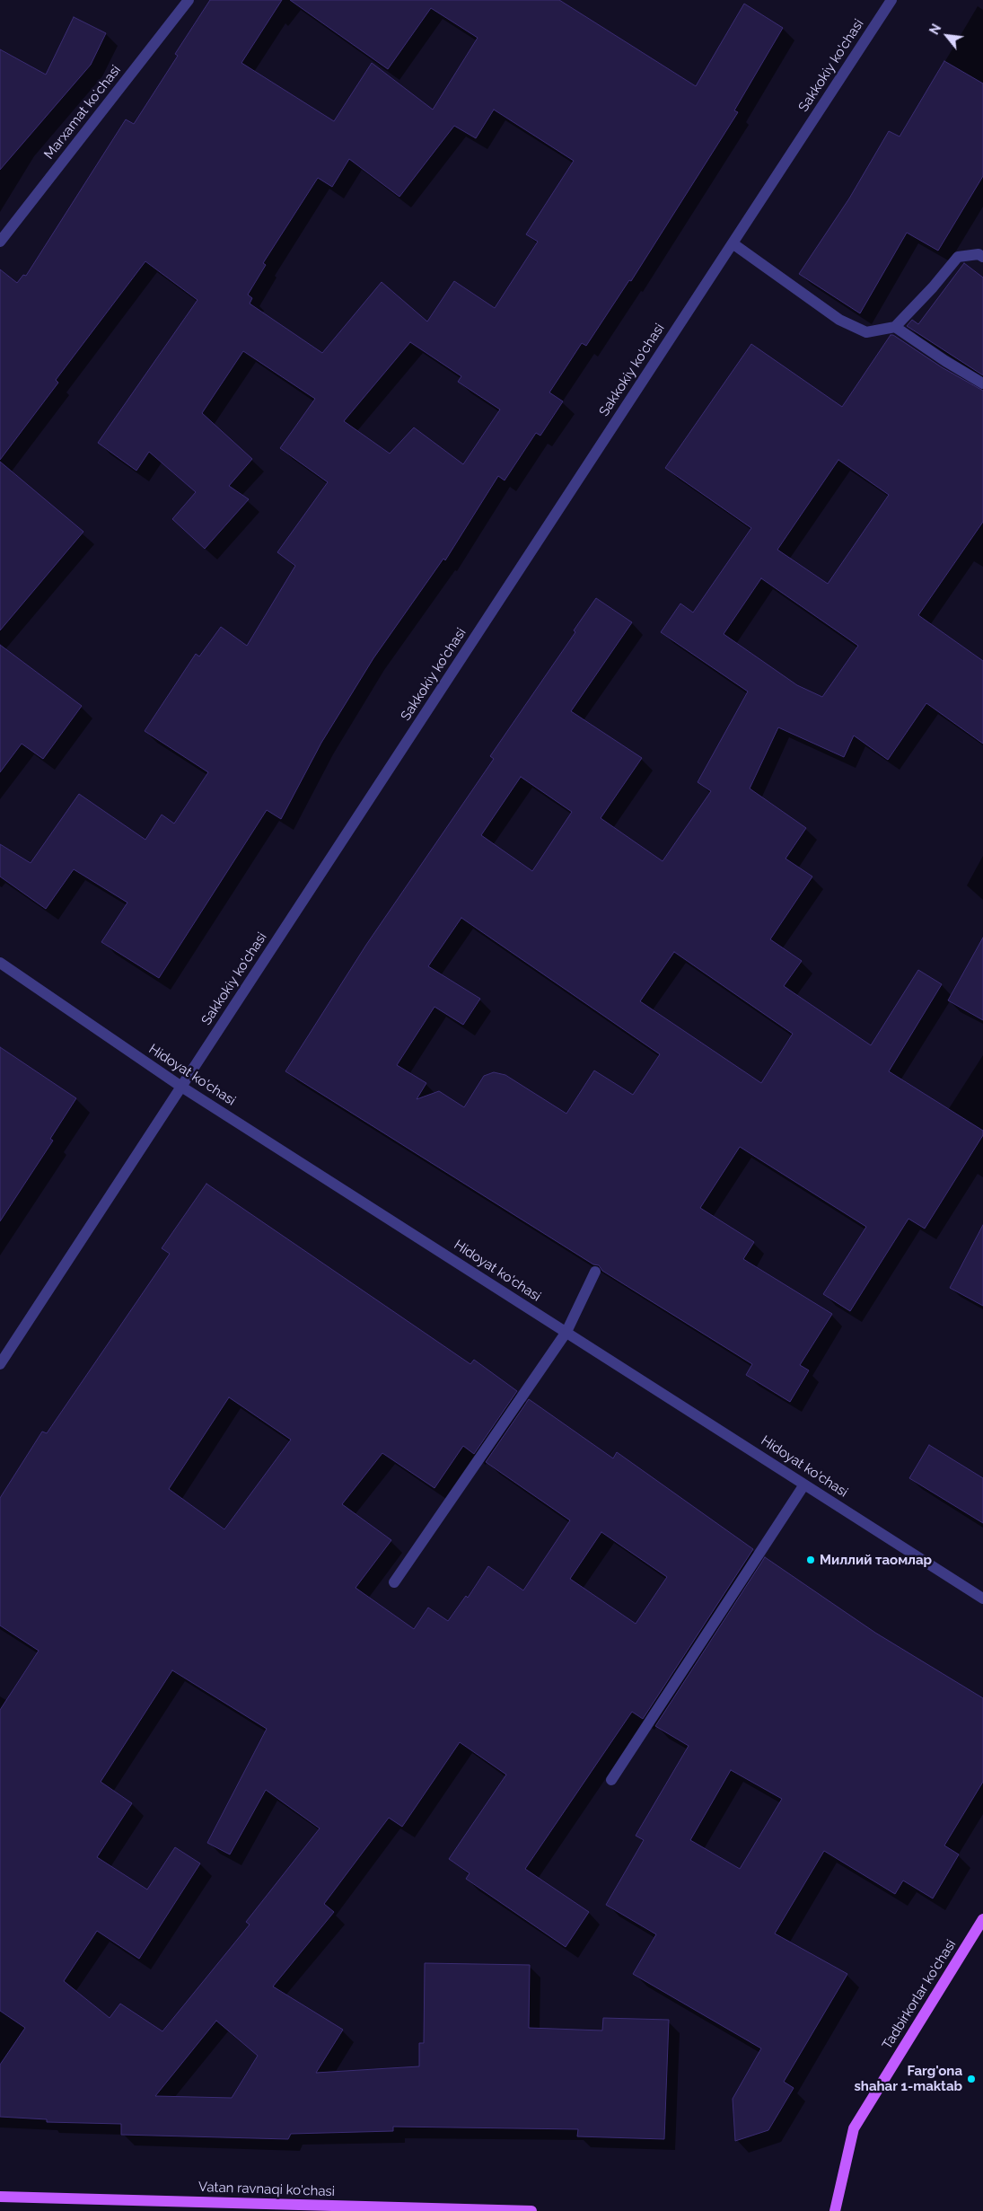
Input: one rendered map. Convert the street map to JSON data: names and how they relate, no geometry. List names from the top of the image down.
{
  "streets": {
    "main road": ["Tadbirkorlar ko'chasi", "Vatan ravnaqi ko'chasi"],
    "street": ["Sakkokiy ko'chasi", "Marxamat koʻchasi", "Hidoyat ko'chasi"]
  },
  "crossings": [
    ["Sakkokiy ko'chasi", "Hidoyat ko'chasi"]
  ],
  "places": ["Миллий таомлар", "Farg'ona shahar 1-maktab"],
  "north": "top left"
}
